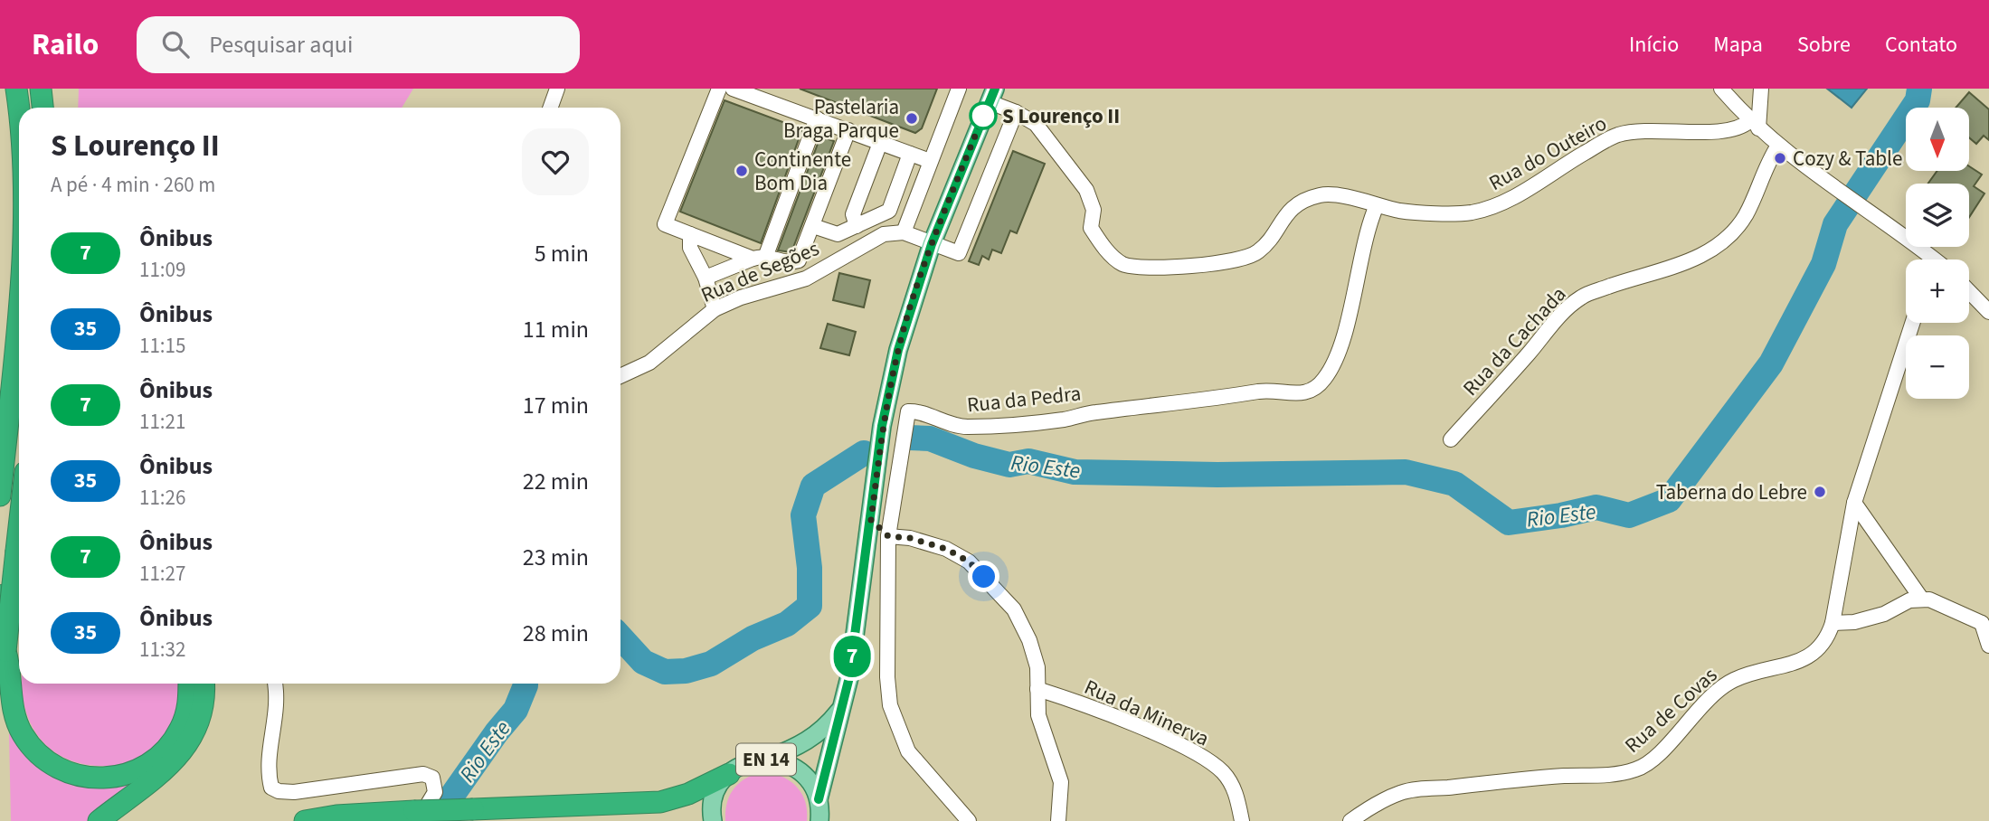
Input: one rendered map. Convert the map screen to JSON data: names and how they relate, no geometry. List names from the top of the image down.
{
  "streets": {
    "main road": ["EN 14"],
    "street": [
      "Rua do Outeiro",
      "Rua de Segões",
      "Rua da Cachada",
      "Rua da Pedra",
      "Rua de Covas",
      "Rua da Minerva"
    ]
  },
  "crossings": [
    ["Rua do Outeiro", "Rua da Pedra"],
    ["Rua do Outeiro", "EN 14"]
  ],
  "water": ["Rio Este"],
  "places": [
    "S Lourenço II",
    "Pastelaria Braga Parque",
    "Cozy & Table",
    "Continente Bom Dia",
    "Taberna do Lebre"
  ],
  "lines": ["bus line 7"],
  "north": "bottom",
  "page": {
    "header": "Railo",
    "search": "Pesquisar aqui",
    "nav": [
      "Início",
      "Mapa",
      "Sobre",
      "Contato"
    ],
    "on_map": "7",
    "map_buttons": ["+", "−"],
    "heading": ["S Lourenço II", "A pé · 4 min · 260 m"],
    "list": [
      {
        "mark": "7",
        "name": "Ônibus",
        "note": "11:09",
        "value": "5 min"
      },
      {
        "mark": "35",
        "name": "Ônibus",
        "note": "11:15",
        "value": "11 min"
      },
      {
        "mark": "7",
        "name": "Ônibus",
        "note": "11:21",
        "value": "17 min"
      },
      {
        "mark": "35",
        "name": "Ônibus",
        "note": "11:26",
        "value": "22 min"
      },
      {
        "mark": "7",
        "name": "Ônibus",
        "note": "11:27",
        "value": "23 min"
      },
      {
        "mark": "35",
        "name": "Ônibus",
        "note": "11:32",
        "value": "28 min"
      }
    ]
  }
}
